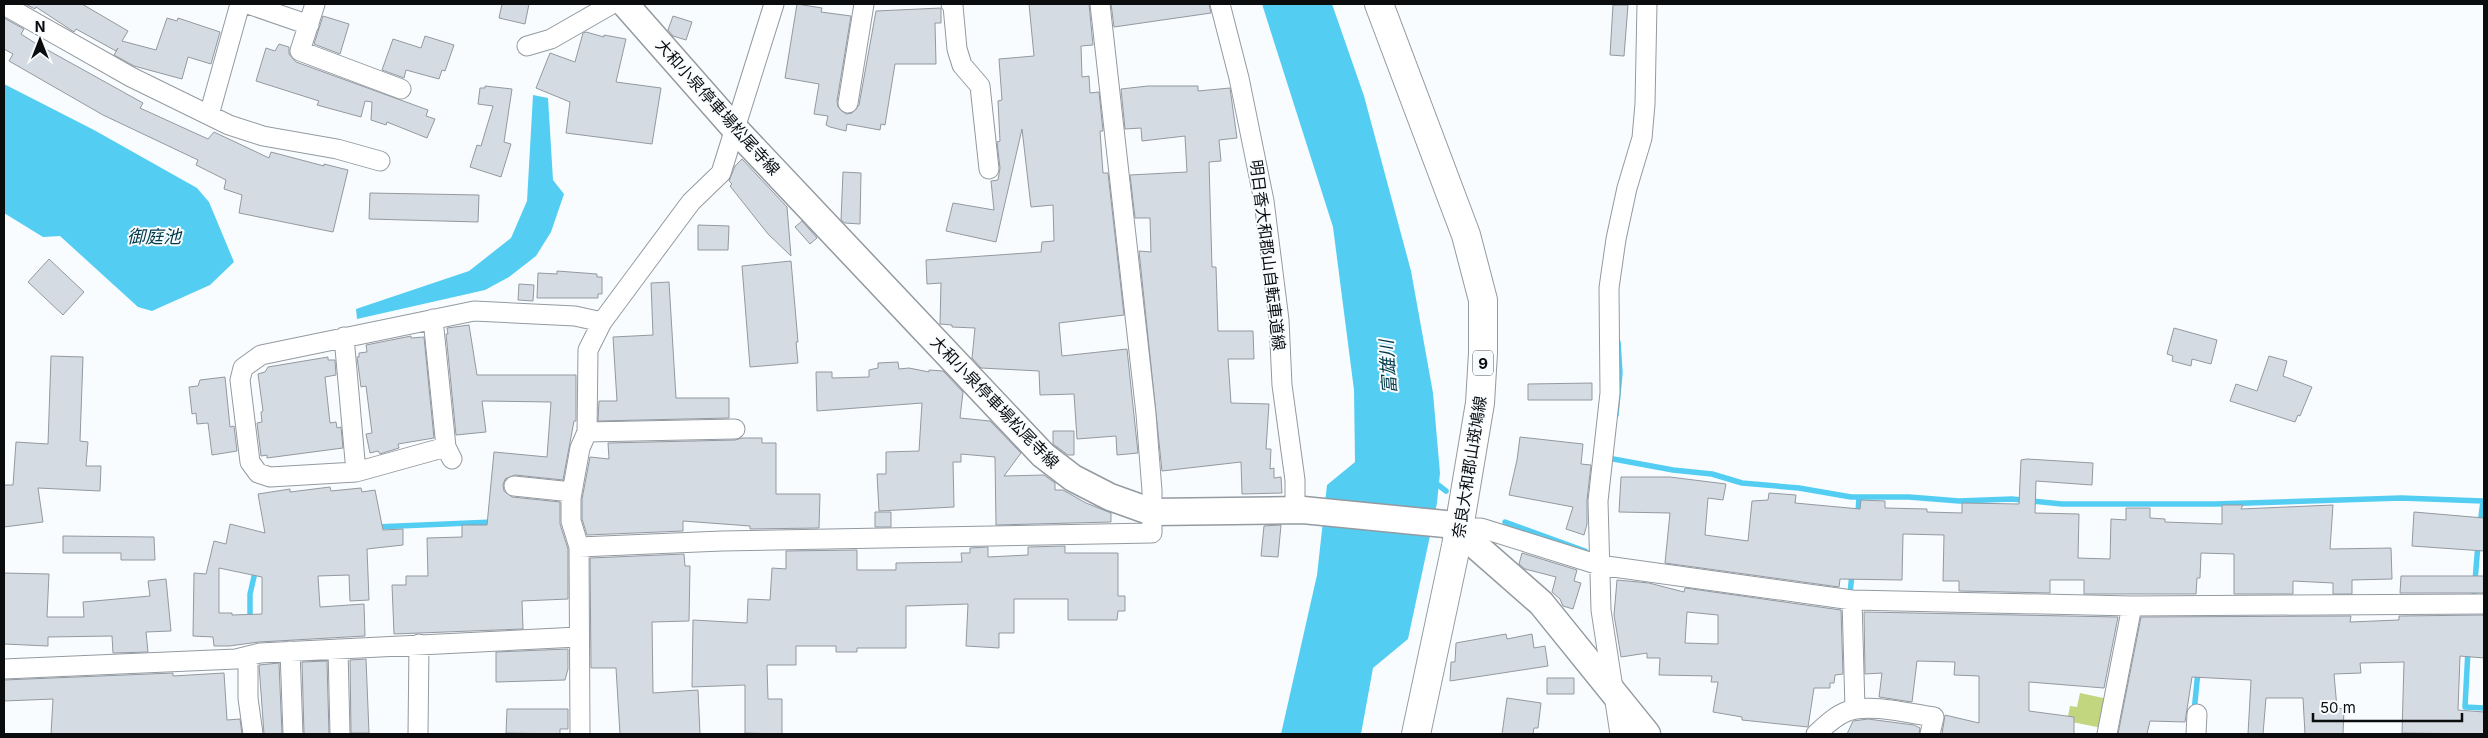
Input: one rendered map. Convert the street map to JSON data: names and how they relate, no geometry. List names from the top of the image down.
{
  "streets": {
    "main road": ["大和小泉停車場松尾寺線", "9", "奈良大和郡山斑鳩線"],
    "street": ["明日香大和郡山自転車道線"]
  },
  "crossings": [
    ["大和小泉停車場松尾寺線", "明日香大和郡山自転車道線"],
    ["大和小泉停車場松尾寺線", "奈良大和郡山斑鳩線"]
  ],
  "water": ["御庭池", "富雄川"],
  "scale_bar": "50 m",
  "north": "top"
}
